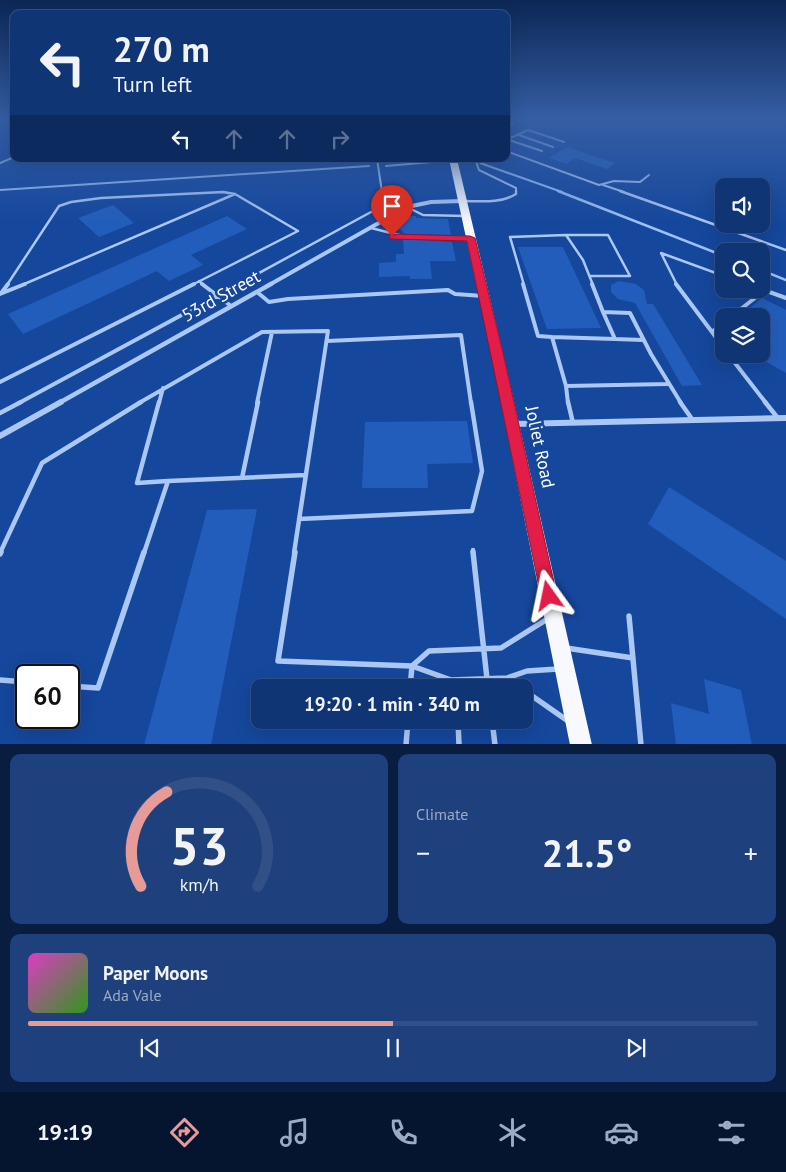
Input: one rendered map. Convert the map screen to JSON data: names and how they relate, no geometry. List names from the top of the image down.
{
  "streets": {
    "main road": ["Joliet Road"],
    "street": ["53rd Street"]
  },
  "crossings": [
    ["53rd Street", "Joliet Road"]
  ],
  "page": {
    "turn": ["270 m", "Turn left"],
    "limit": "60",
    "trip": "19:20 · 1 min · 340 m",
    "tile": "Climate",
    "heat": ["−", "21.5°", "+"],
    "song": ["Paper Moons", "Ada Vale"],
    "tabs": "19:19",
    "gauge": ["53", "km/h"]
  }
}
